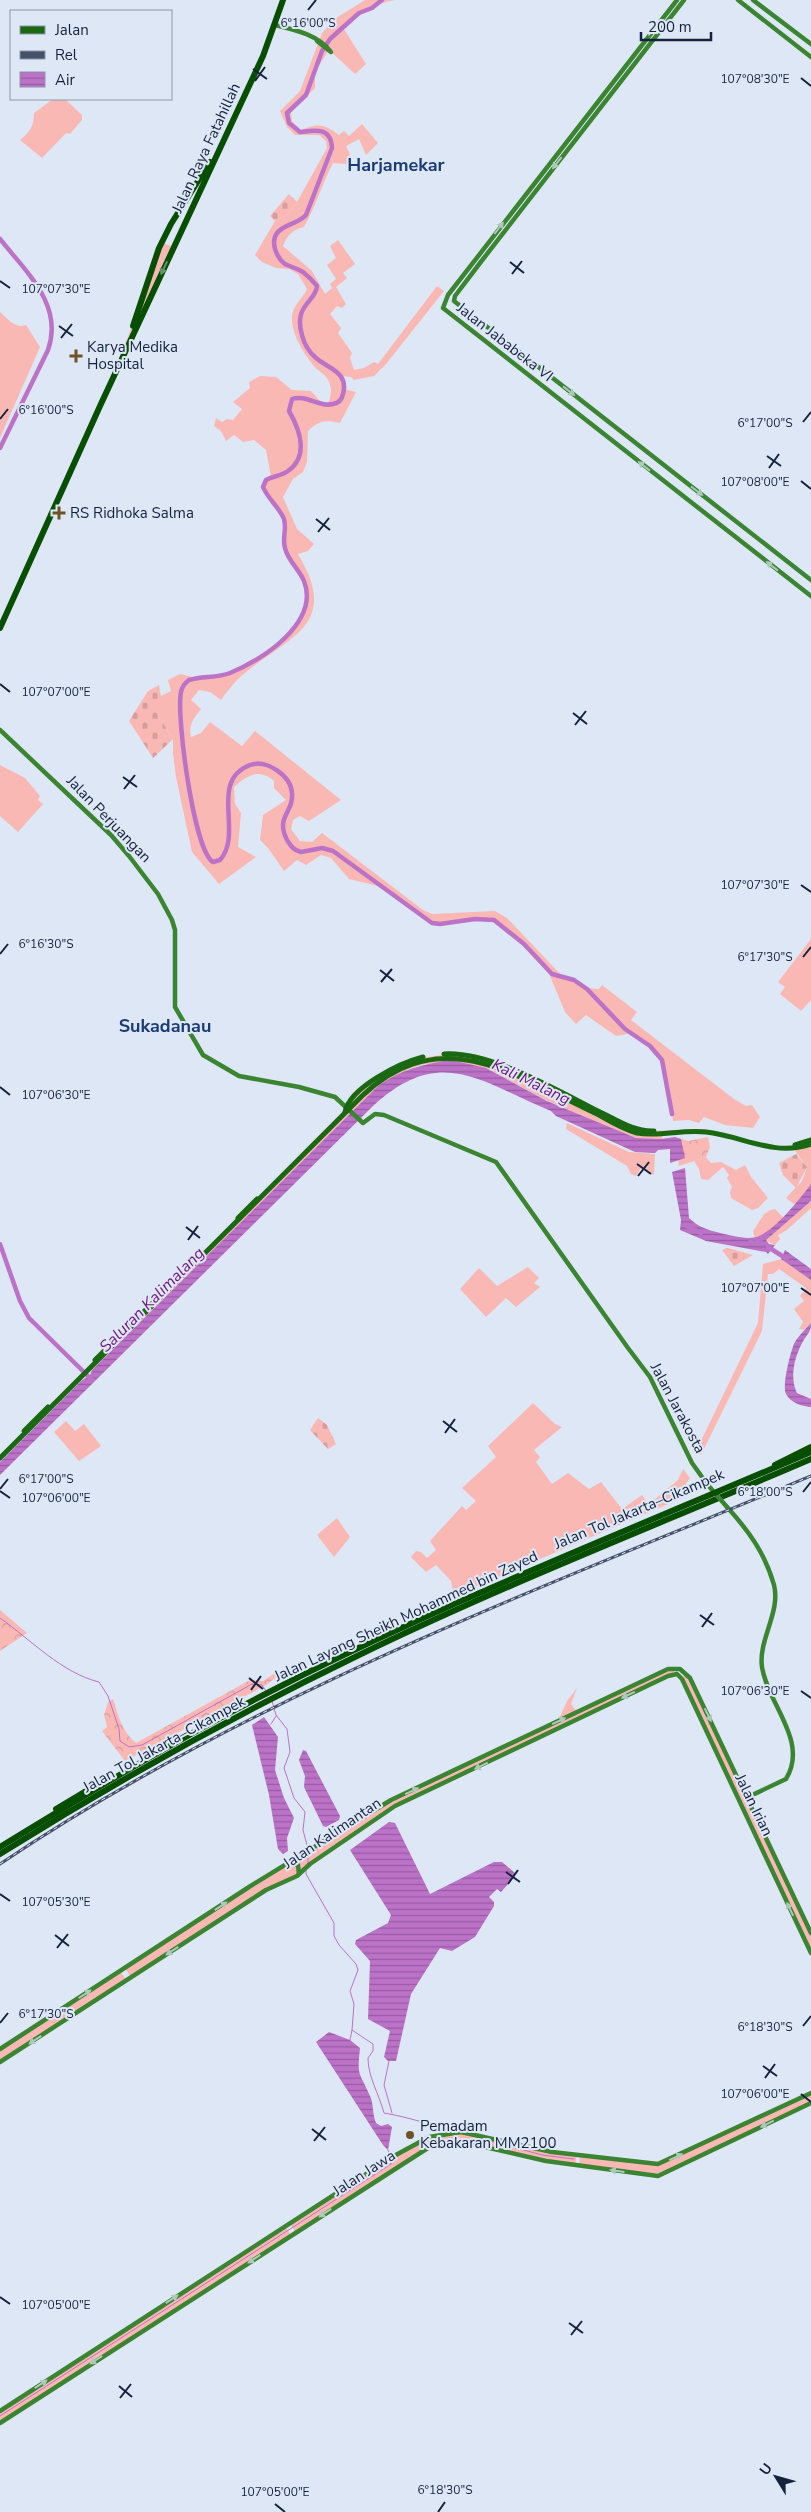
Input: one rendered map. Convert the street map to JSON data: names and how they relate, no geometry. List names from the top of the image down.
{
  "streets": {
    "highway": ["Jalan Raya Fatahillah", "Jalan Tol Jakarta–Cikampek", "Jalan Layang Sheikh Mohammed bin Zayed"],
    "street": [
      "Jalan Jababeka VI",
      "Jalan Perjuangan",
      "Jalan Jarakosta",
      "Jalan Irian",
      "Jalan Kalimantan",
      "Jalan Jawa"
    ]
  },
  "crossings": [
    ["Jalan Perjuangan", "Jalan Jarakosta"],
    ["Jalan Jarakosta", "Jalan Irian"],
    ["Jalan Tol Jakarta–Cikampek", "Jalan Layang Sheikh Mohammed bin Zayed"]
  ],
  "districts": ["Harjamekar", "Sukadanau"],
  "water": ["Kali Malang", "Saluran Kalimalang"],
  "places": {
    "health": ["Karya Medika Hospital", "RS Ridhoka Salma"],
    "other": ["Pemadam Kebakaran MM2100"]
  },
  "legend": ["Jalan", "Rel", "Air"],
  "scale_bar": "200 m",
  "north": "top left",
  "coordinates": [
    "6°16'00\"S",
    "107°08'30\"E",
    "107°07'30\"E",
    "6°17'00\"S",
    "107°08'00\"E",
    "107°07'00\"E",
    "6°16'30\"S",
    "6°17'30\"S",
    "107°06'30\"E",
    "6°18'00\"S",
    "107°06'00\"E",
    "107°05'30\"E",
    "6°18'30\"S",
    "107°05'00\"E"
  ]
}
